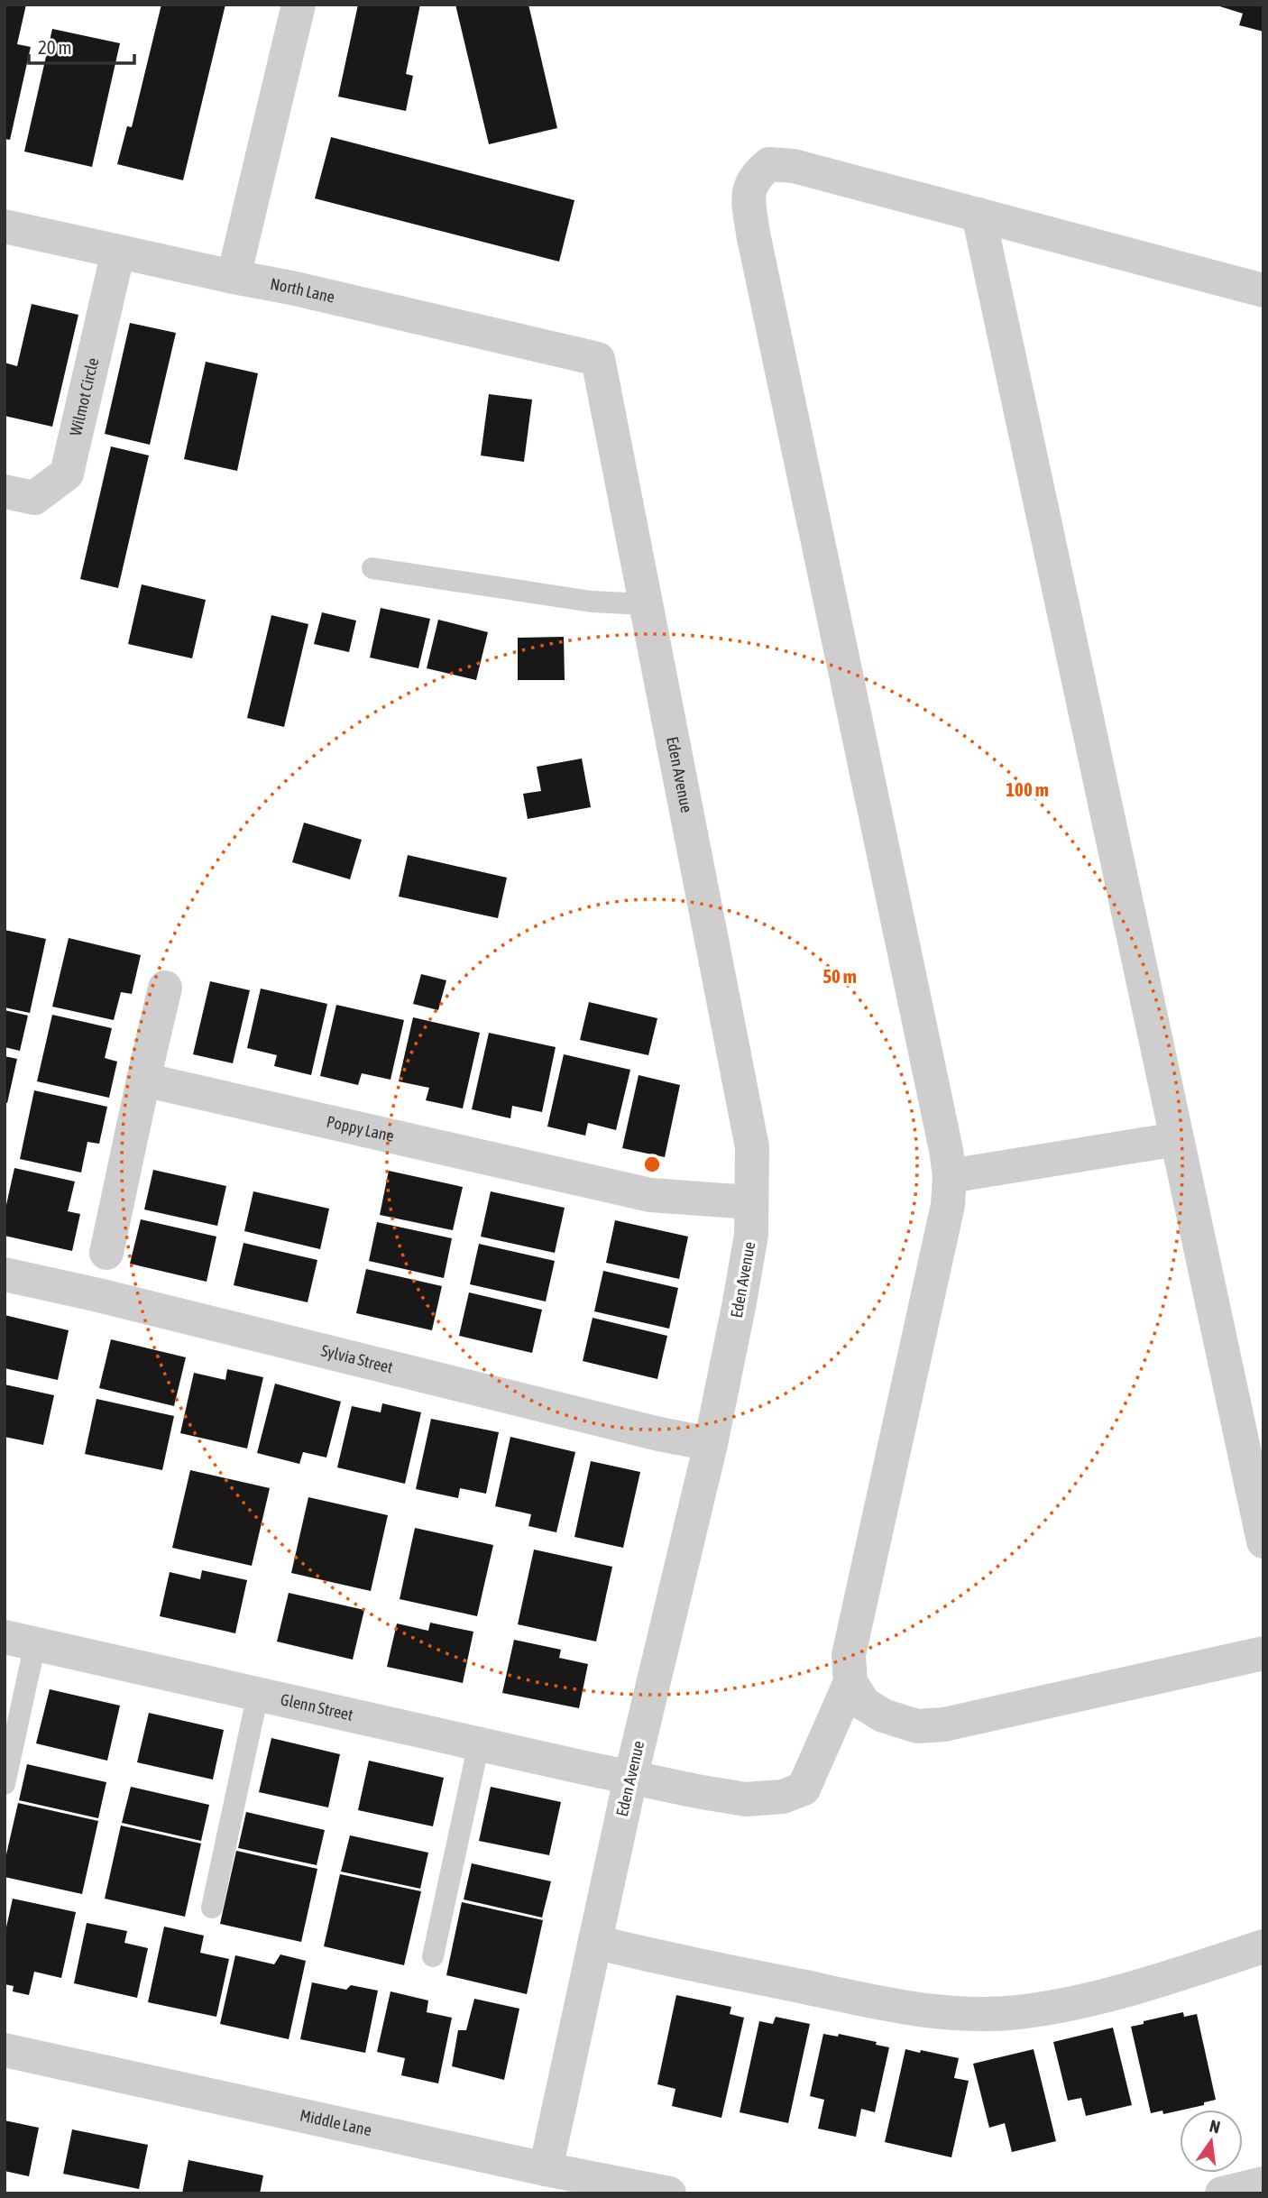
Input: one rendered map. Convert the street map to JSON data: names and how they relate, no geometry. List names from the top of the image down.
{
  "streets": {
    "street": [
      "North Lane",
      "Wilmot Circle",
      "Eden Avenue",
      "Poppy Lane",
      "Sylvia Street",
      "Glenn Street",
      "Middle Lane"
    ]
  },
  "crossings": [
    ["North Lane", "Wilmot Circle"],
    ["North Lane", "Eden Avenue"],
    ["Eden Avenue", "Poppy Lane"],
    ["Eden Avenue", "Sylvia Street"],
    ["Eden Avenue", "Glenn Street"],
    ["Eden Avenue", "Middle Lane"]
  ],
  "scale_bar": "20 m",
  "north": "top",
  "rings": ["100 m", "50 m"]
}
